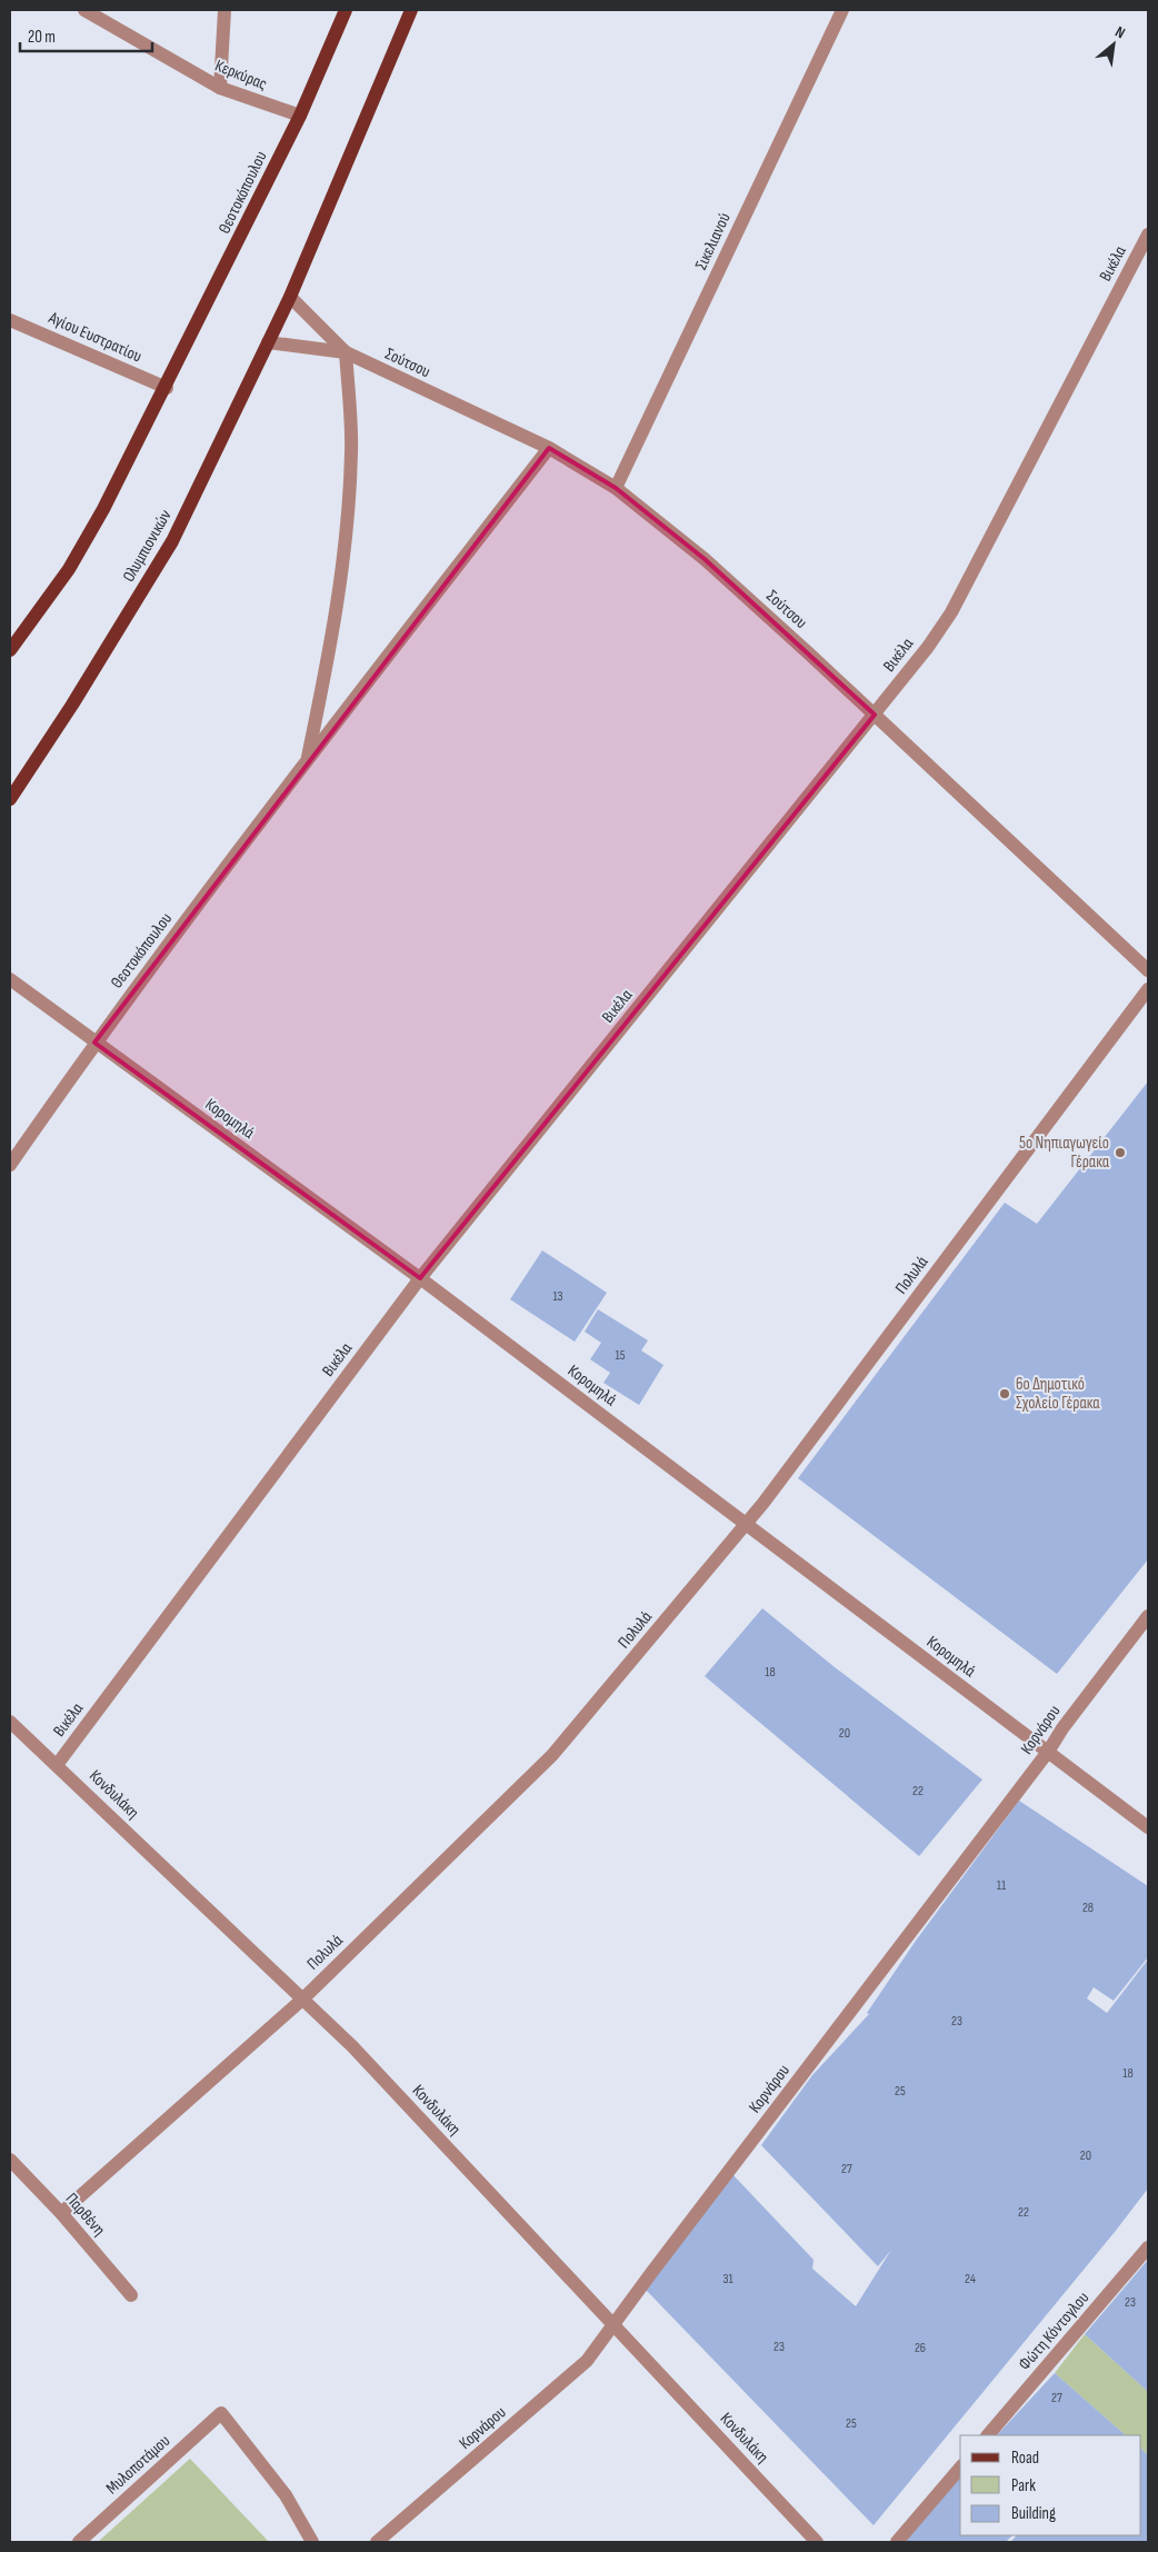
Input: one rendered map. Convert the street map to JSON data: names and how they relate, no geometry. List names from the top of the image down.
{
  "streets": {
    "main road": ["Θεοτοκόπουλου", "Ολυμπιονικών"],
    "street": [
      "Κερκύρας",
      "Σικελιανού",
      "Βικέλα",
      "Αγίου Ευστρατίου",
      "Σούτσου",
      "Κορομηλά",
      "Πολυλά",
      "Κορνάρου",
      "Κονδυλάκη",
      "Παρθένη",
      "Φώτη Κόντογλου",
      "Μυλοποτάμου"
    ]
  },
  "crossings": [
    ["Κερκύρας", "Θεοτοκόπουλου"],
    ["Θεοτοκόπουλου", "Αγίου Ευστρατίου"],
    ["Θεοτοκόπουλου", "Σούτσου"],
    ["Θεοτοκόπουλου", "Κορομηλά"],
    ["Σικελιανού", "Σούτσου"],
    ["Βικέλα", "Σούτσου"],
    ["Βικέλα", "Κορομηλά"],
    ["Βικέλα", "Κονδυλάκη"],
    ["Σούτσου", "Ολυμπιονικών"],
    ["Κορομηλά", "Πολυλά"],
    ["Κορομηλά", "Κορνάρου"],
    ["Πολυλά", "Κονδυλάκη"],
    ["Πολυλά", "Παρθένη"],
    ["Κορνάρου", "Κονδυλάκη"]
  ],
  "places": ["5ο Νηπιαγωγείο Γέρακα", "6ο Δημοτικό Σχολείο Γέρακα"],
  "house_numbers": [
    "13",
    "15",
    "18",
    "20",
    "22",
    "11",
    "28",
    "23",
    "18",
    "25",
    "20",
    "27",
    "22",
    "31",
    "24",
    "23",
    "23",
    "26",
    "27",
    "25"
  ],
  "legend": ["Road", "Park", "Building"],
  "scale_bar": "20 m",
  "north": "top right"
}
